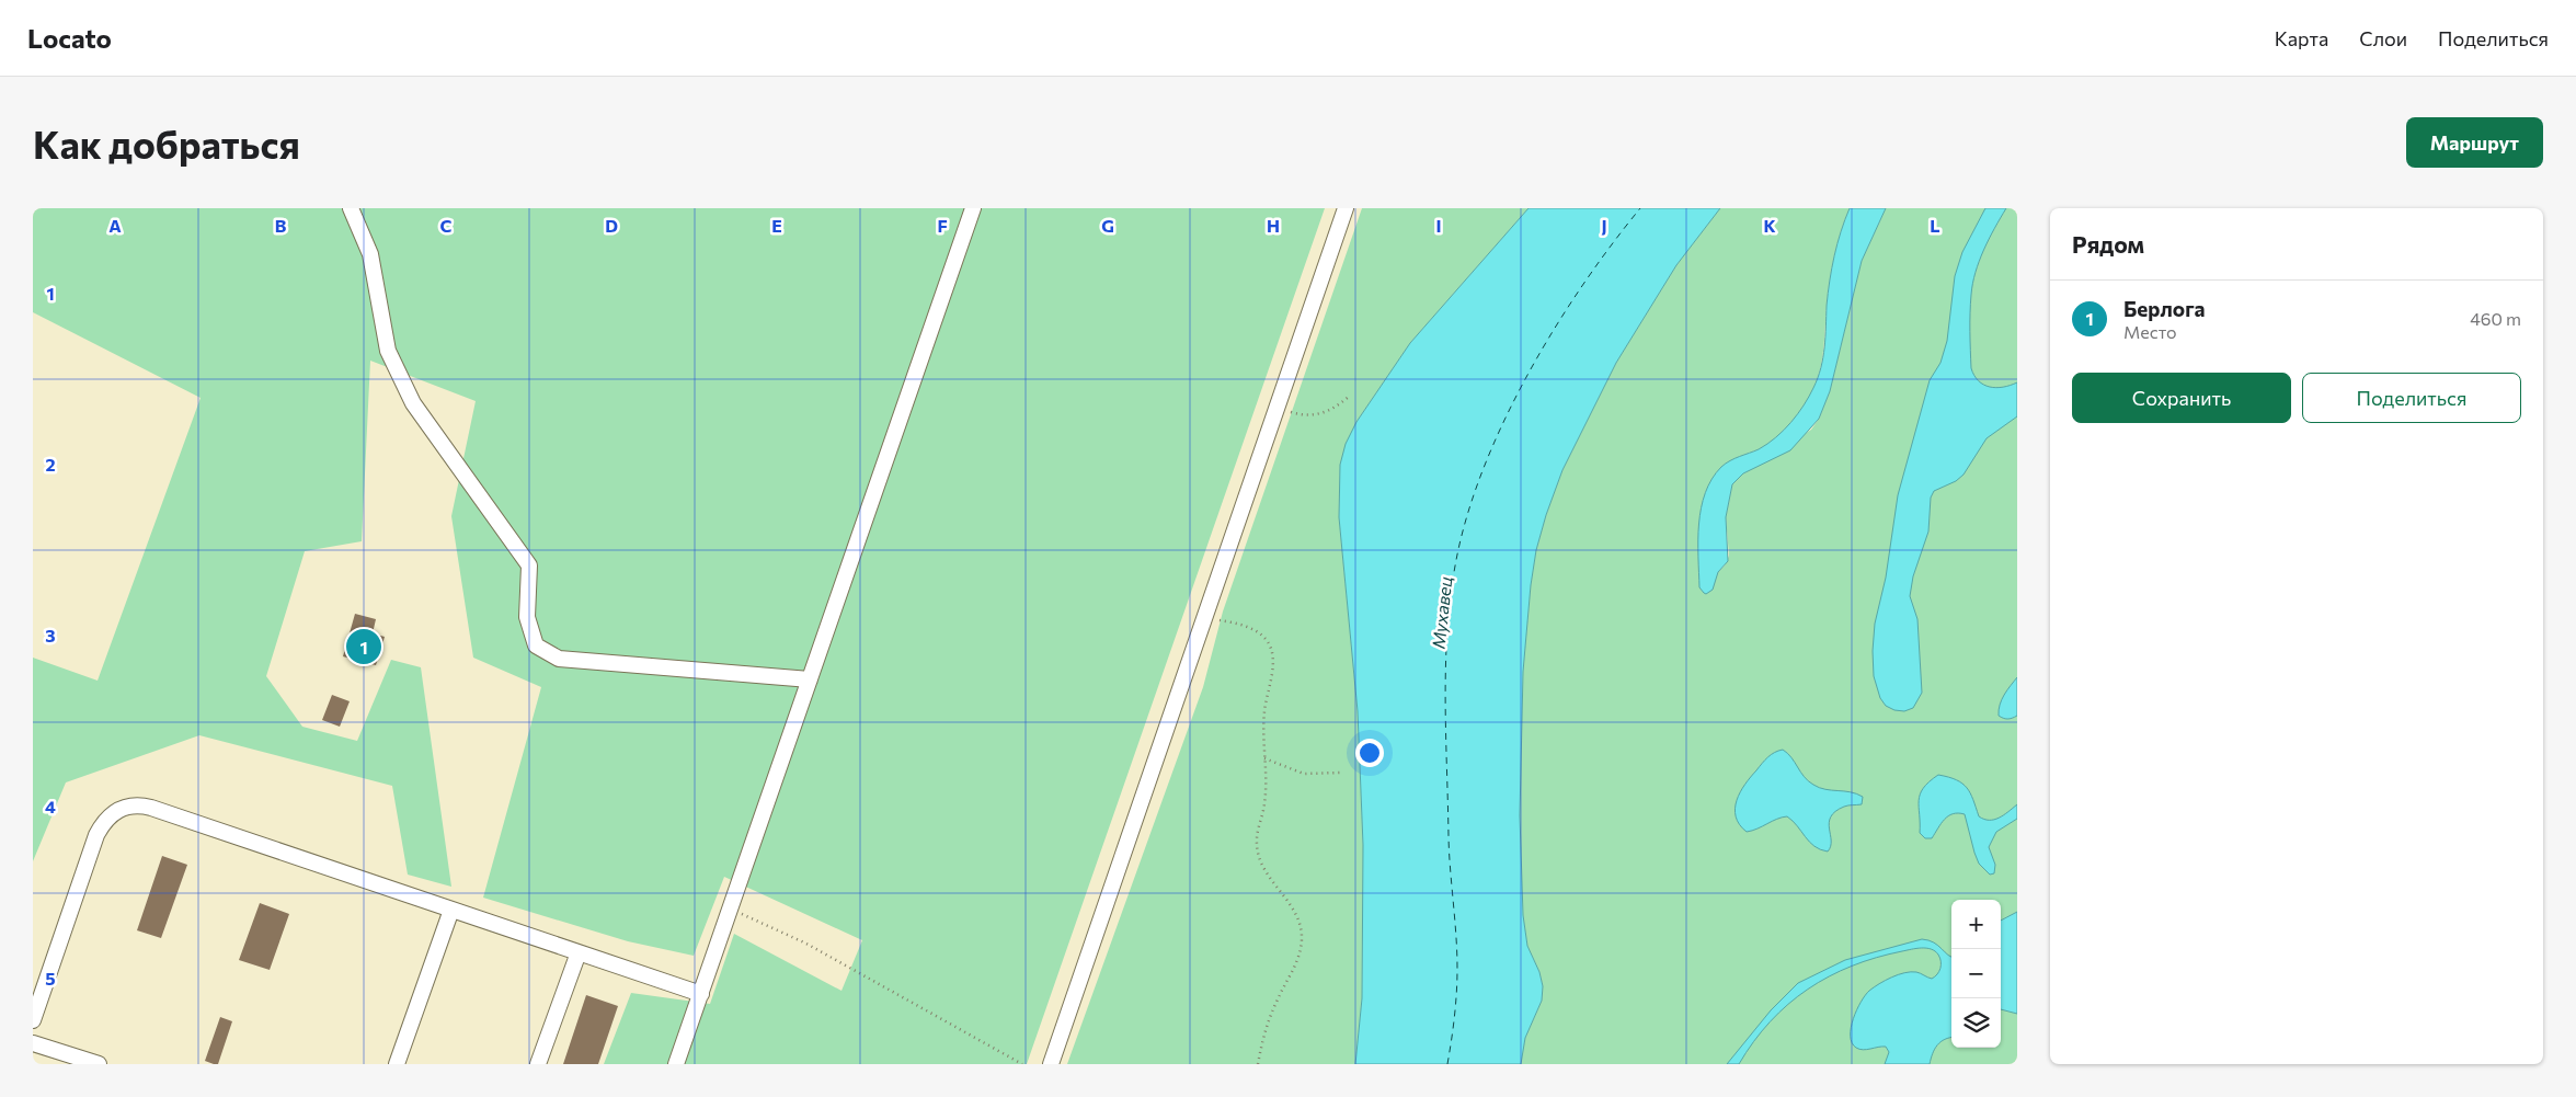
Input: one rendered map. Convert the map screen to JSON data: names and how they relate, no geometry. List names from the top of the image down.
{
  "water": ["Мухавец"],
  "page": {
    "header": "Locato",
    "nav": ["Карта", "Слои", "Поделиться"],
    "buttons": [
      "Маршрут",
      ["Сохранить", "Поделиться"]
    ],
    "title": "Как добраться",
    "heading": "Рядом",
    "list": [
      {
        "mark": "1",
        "name": "Берлога",
        "note": "Место",
        "value": "460 m"
      }
    ],
    "pins": "1",
    "map_buttons": ["+", "−"]
  },
  "grid": {
    "columns": [
      "A",
      "B",
      "C",
      "D",
      "E",
      "F",
      "G",
      "H",
      "I",
      "J",
      "K",
      "L"
    ],
    "rows": [
      "1",
      "2",
      "3",
      "4",
      "5"
    ]
  }
}
